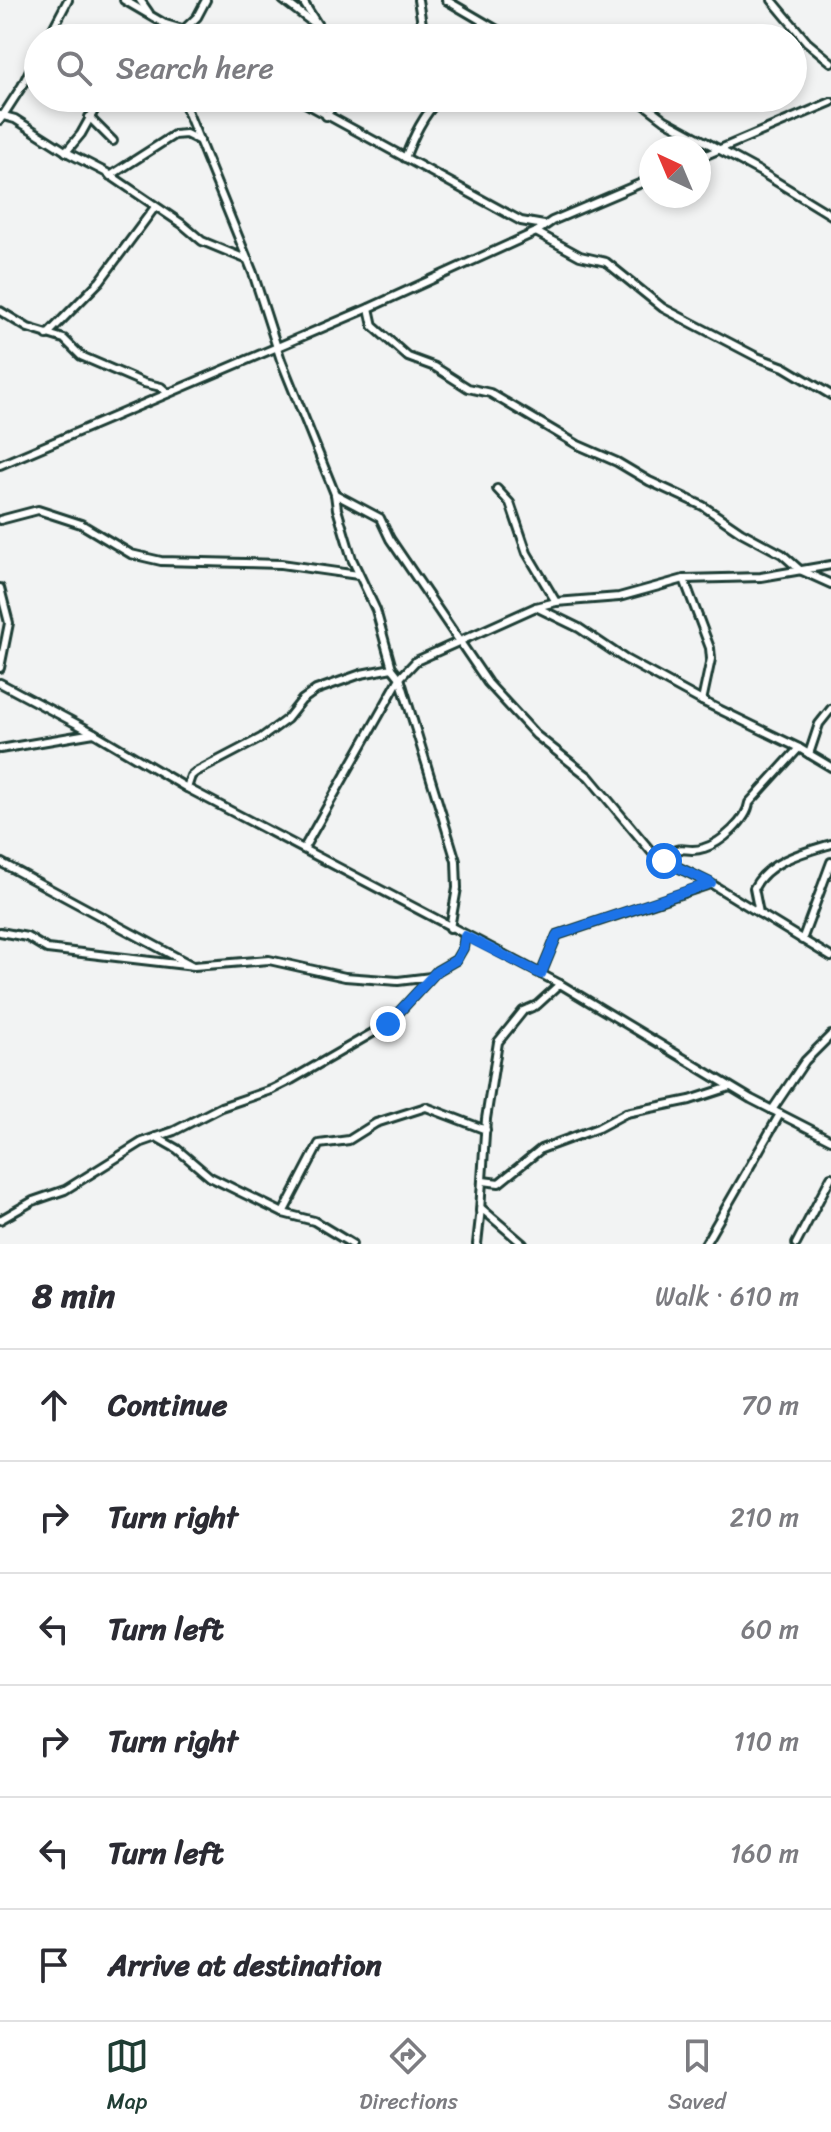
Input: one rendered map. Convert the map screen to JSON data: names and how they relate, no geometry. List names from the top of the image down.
{
  "north": "top left",
  "page": {
    "search": "Search here",
    "heading": ["8 min", "Walk · 610 m"],
    "list": [
      ["Continue", "70 m"],
      ["Turn right", "210 m"],
      ["Turn left", "60 m"],
      ["Turn right", "110 m"],
      ["Turn left", "160 m"],
      "Arrive at destination"
    ],
    "nav": ["Map", "Directions", "Saved"]
  }
}
